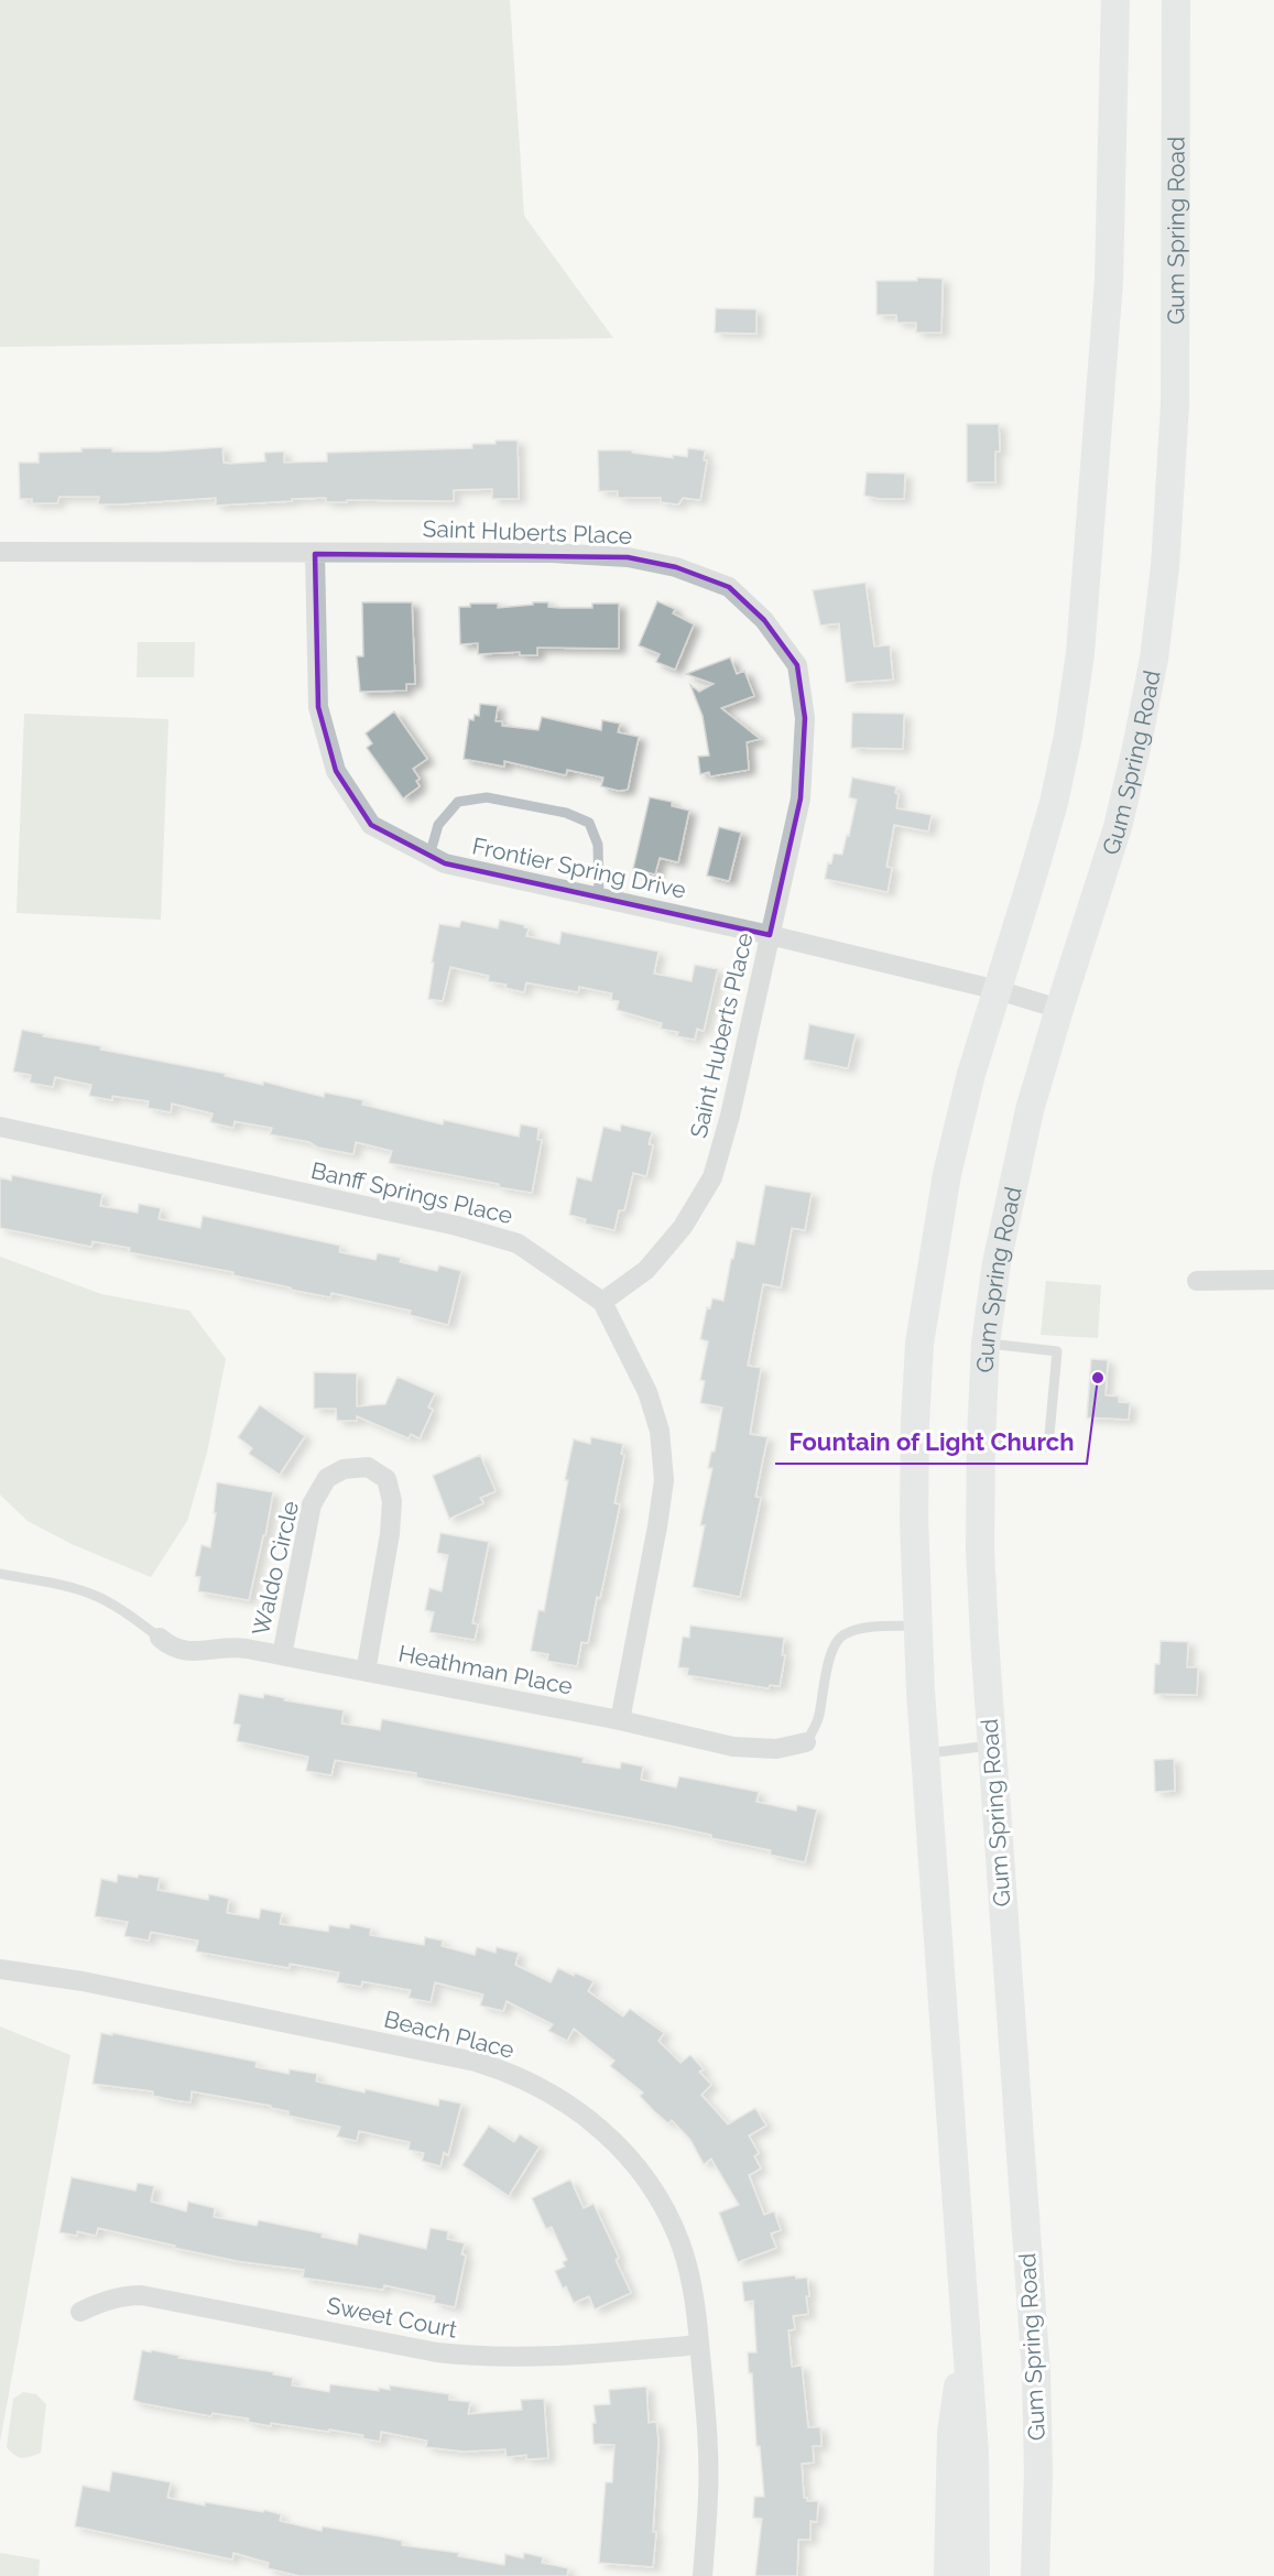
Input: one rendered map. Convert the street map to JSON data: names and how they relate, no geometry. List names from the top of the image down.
{
  "streets": {
    "main road": ["Gum Spring Road"],
    "street": [
      "Saint Huberts Place",
      "Frontier Spring Drive",
      "Banff Springs Place",
      "Waldo Circle",
      "Heathman Place",
      "Beach Place",
      "Sweet Court"
    ]
  },
  "crossings": [
    ["Gum Spring Road", "Frontier Spring Drive"],
    ["Saint Huberts Place", "Frontier Spring Drive"],
    ["Saint Huberts Place", "Banff Springs Place"],
    ["Banff Springs Place", "Heathman Place"],
    ["Waldo Circle", "Heathman Place"],
    ["Beach Place", "Sweet Court"]
  ],
  "places": ["Fountain of Light Church"]
}
